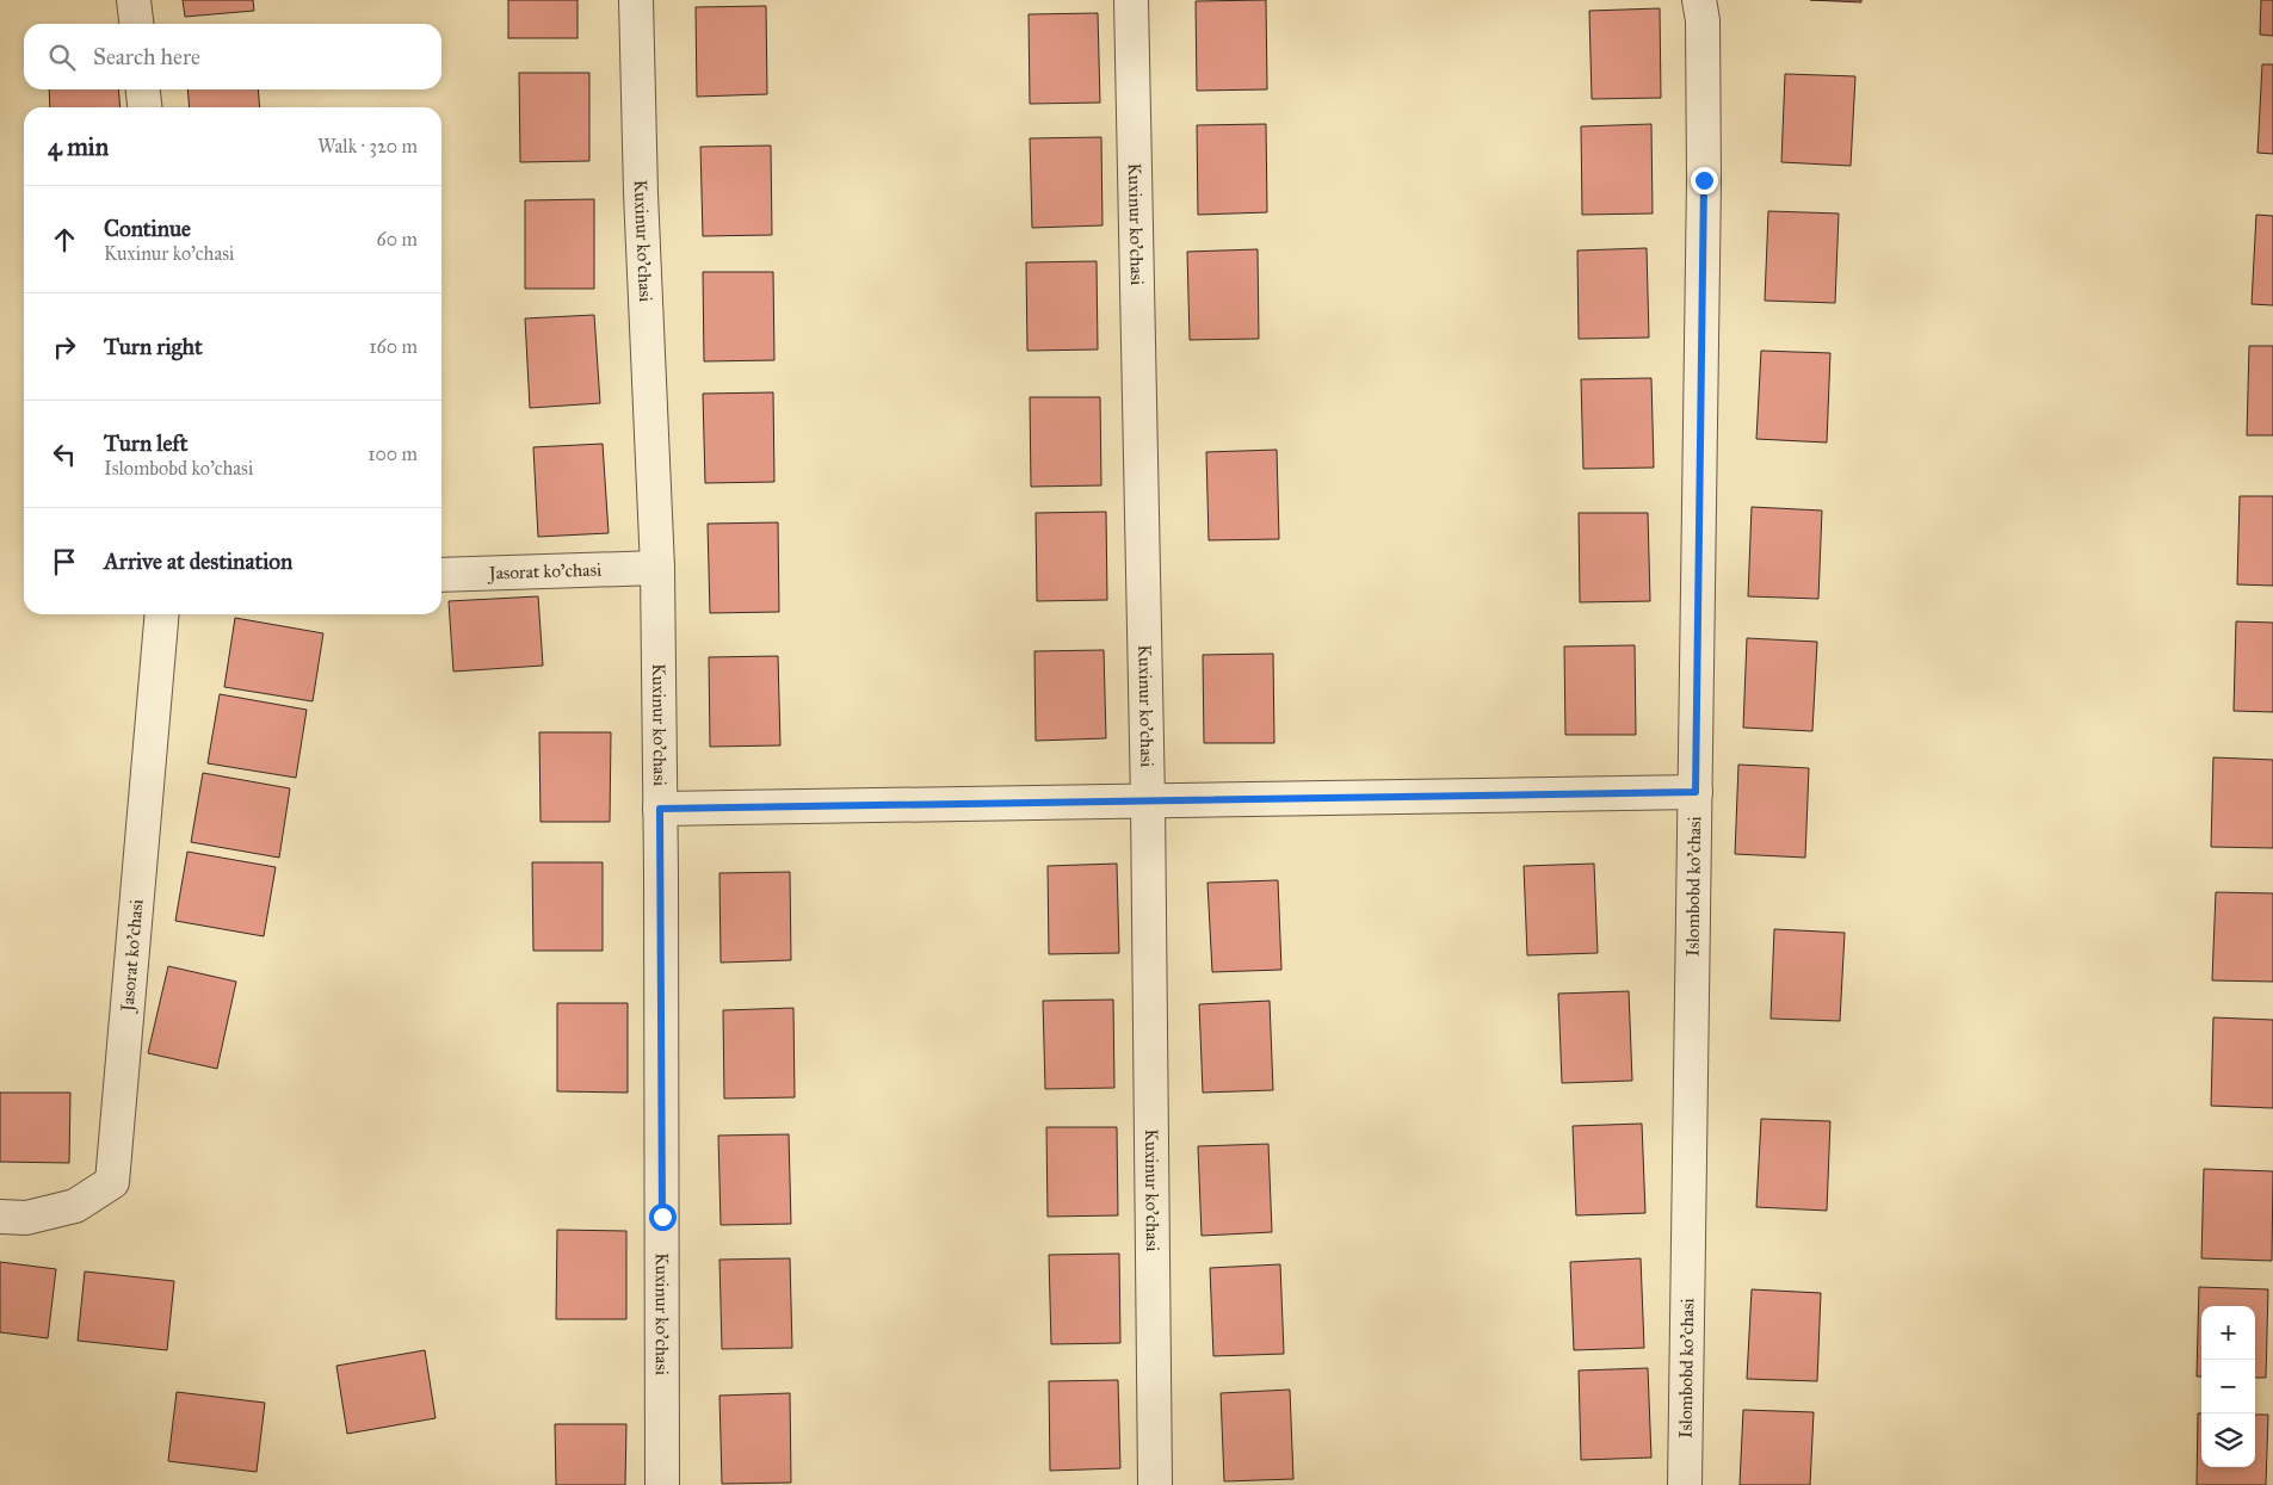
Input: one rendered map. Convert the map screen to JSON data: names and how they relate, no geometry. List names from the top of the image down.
{
  "streets": {
    "street": ["Kuxinur ko'chasi", "Jasorat ko'chasi", "Islombobd ko'chasi"]
  },
  "crossings": [
    ["Kuxinur ko'chasi", "Jasorat ko'chasi"]
  ],
  "page": {
    "search": "Search here",
    "heading": ["4 min", "Walk · 320 m"],
    "list": [
      ["Continue", "Kuxinur ko'chasi", "60 m"],
      ["Turn right", "160 m"],
      ["Turn left", "Islombobd ko'chasi", "100 m"],
      "Arrive at destination"
    ],
    "map_buttons": ["+", "−"]
  }
}
